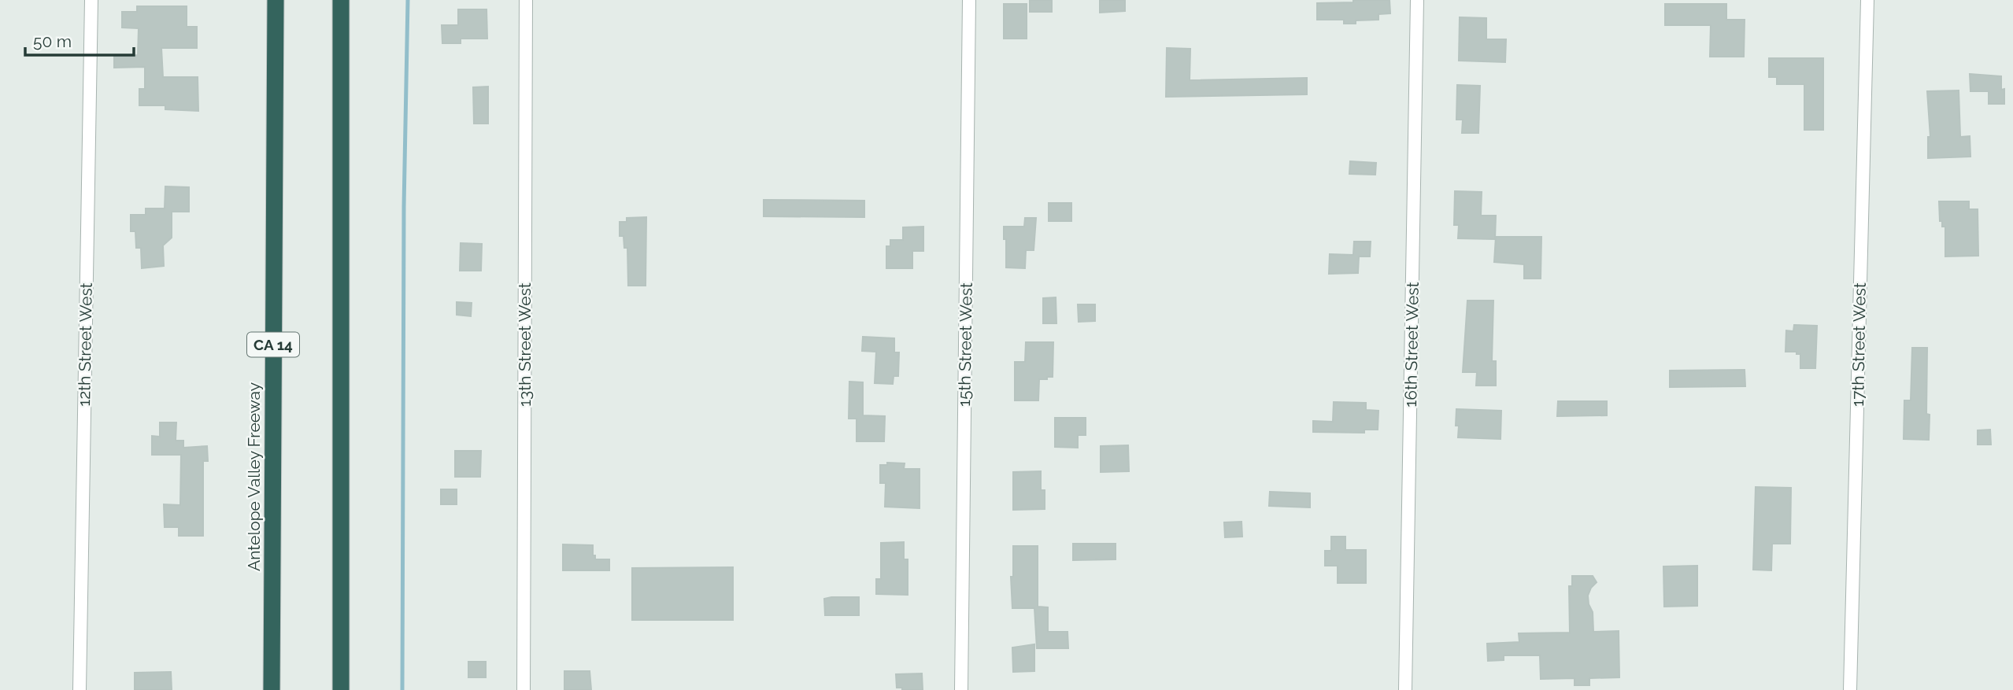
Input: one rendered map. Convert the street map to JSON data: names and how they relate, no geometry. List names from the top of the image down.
{
  "streets": {
    "highway": ["CA 14", "Antelope Valley Freeway"],
    "street": [
      "12th Street West",
      "13th Street West",
      "15th Street West",
      "16th Street West",
      "17th Street West"
    ]
  },
  "scale_bar": "50 m"
}
